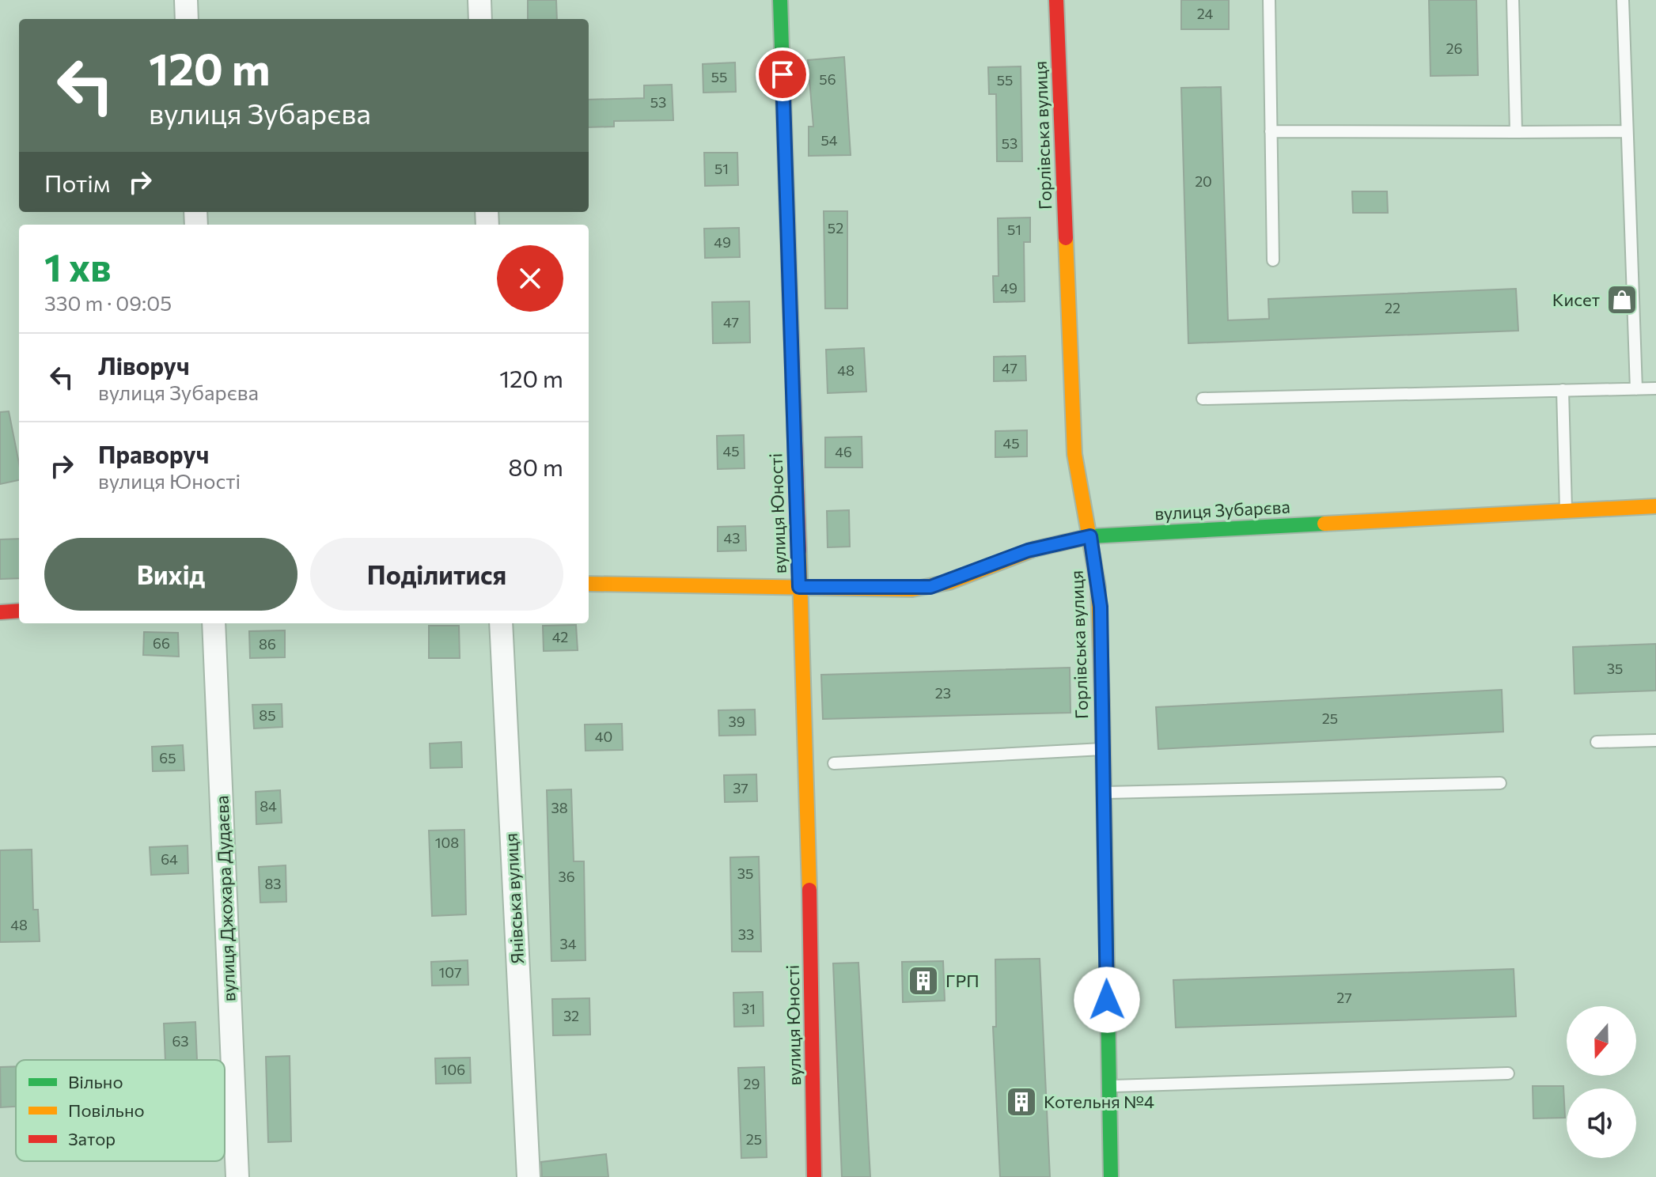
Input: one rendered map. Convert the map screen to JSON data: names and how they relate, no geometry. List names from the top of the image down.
{
  "streets": {
    "street": [
      "Горлівська вулиця",
      "вулиця Зубарєва",
      "вулиця Юності",
      "вулиця Джохара Дудаєва",
      "Янівська вулиця"
    ]
  },
  "crossings": [
    ["Горлівська вулиця", "вулиця Зубарєва"],
    ["вулиця Зубарєва", "вулиця Юності"]
  ],
  "places": {
    "shop": ["Кисет"],
    "building": ["ГРП", "Котельня №4"]
  },
  "house_numbers": [
    "24",
    "26",
    "55",
    "56",
    "55",
    "53",
    "54",
    "53",
    "51",
    "20",
    "52",
    "51",
    "49",
    "49",
    "22",
    "47",
    "47",
    "48",
    "45",
    "45",
    "46",
    "43",
    "42",
    "66",
    "86",
    "35",
    "23",
    "85",
    "25",
    "39",
    "40",
    "65",
    "37",
    "84",
    "38",
    "108",
    "64",
    "35",
    "36",
    "83",
    "48",
    "33",
    "34",
    "107",
    "27",
    "31",
    "32",
    "63",
    "106",
    "29",
    "25"
  ],
  "legend": ["Вільно", "Повільно", "Затор"],
  "north": "bottom",
  "page": {
    "turn": ["120 m", "вулиця Зубарєва"],
    "then": "Потім",
    "heading": ["1 хв", "330 m · 09:05"],
    "list": [
      {
        "name": "Ліворуч",
        "note": "вулиця Зубарєва",
        "value": "120 m"
      },
      {
        "name": "Праворуч",
        "note": "вулиця Юності",
        "value": "80 m"
      }
    ],
    "buttons": ["Вихід", "Поділитися"]
  }
}
